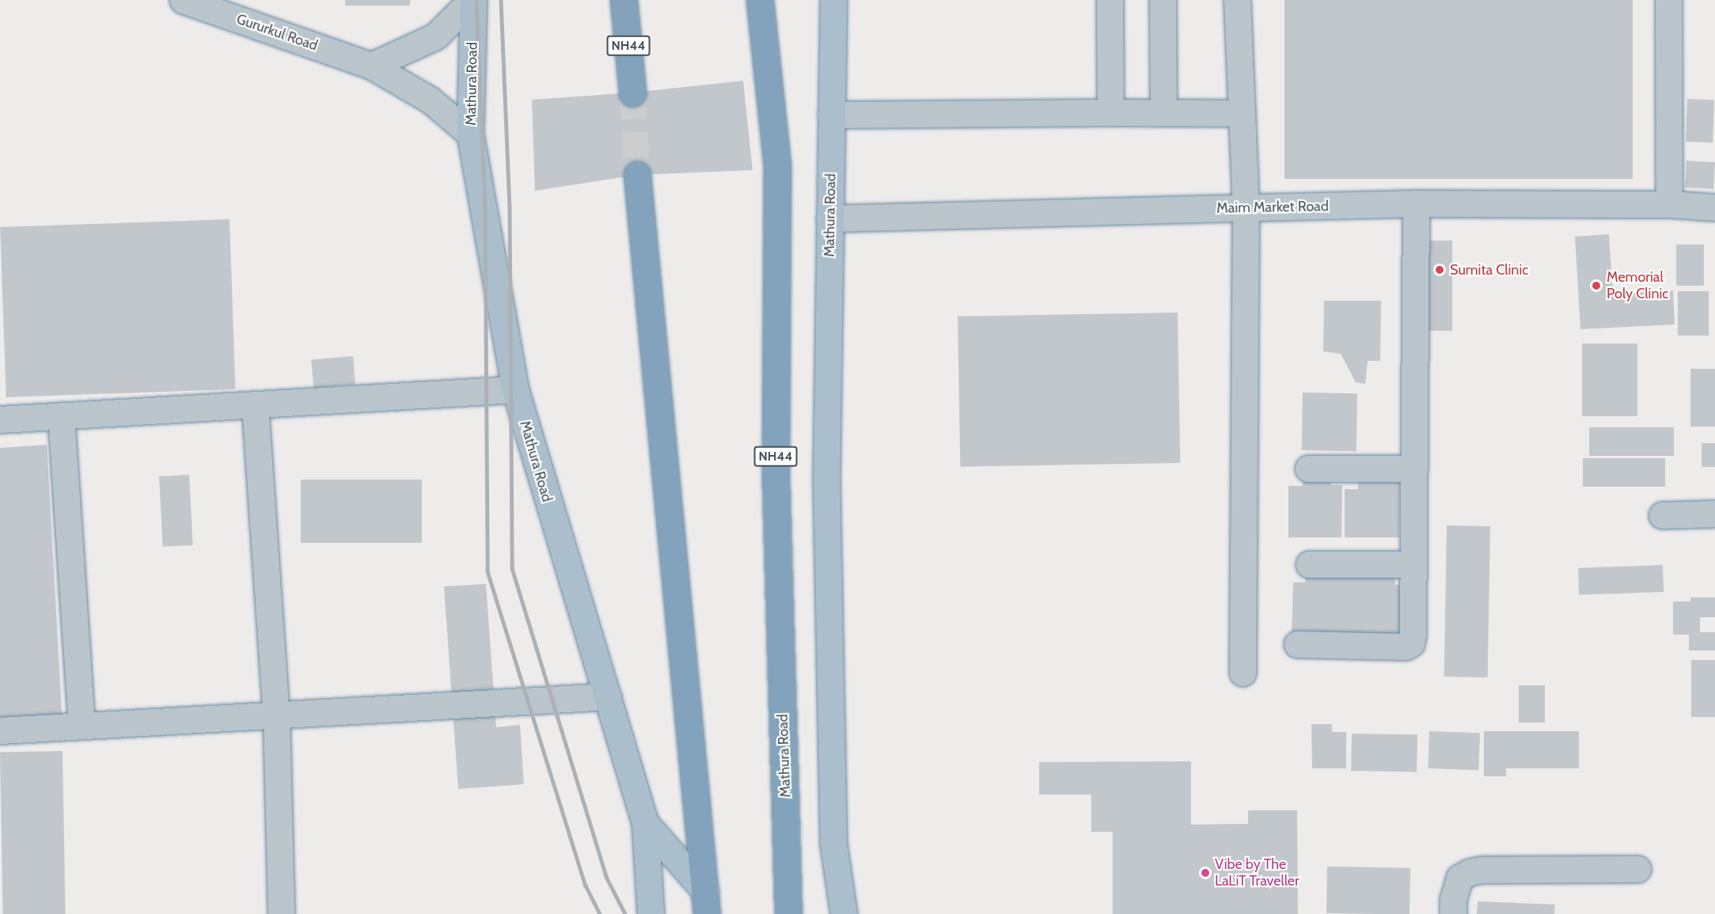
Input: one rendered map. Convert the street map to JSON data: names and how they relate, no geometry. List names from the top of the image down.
{
  "streets": {
    "highway": ["NH44", "Mathura Road"],
    "street": ["Gururkul Road", "Maim Market Road"]
  },
  "crossings": [
    ["Gururkul Road", "Mathura Road"],
    ["Mathura Road", "Maim Market Road"]
  ],
  "places": ["Sumita Clinic", "Memorial Poly Clinic", "Vibe by The LaLiT Traveller"]
}
